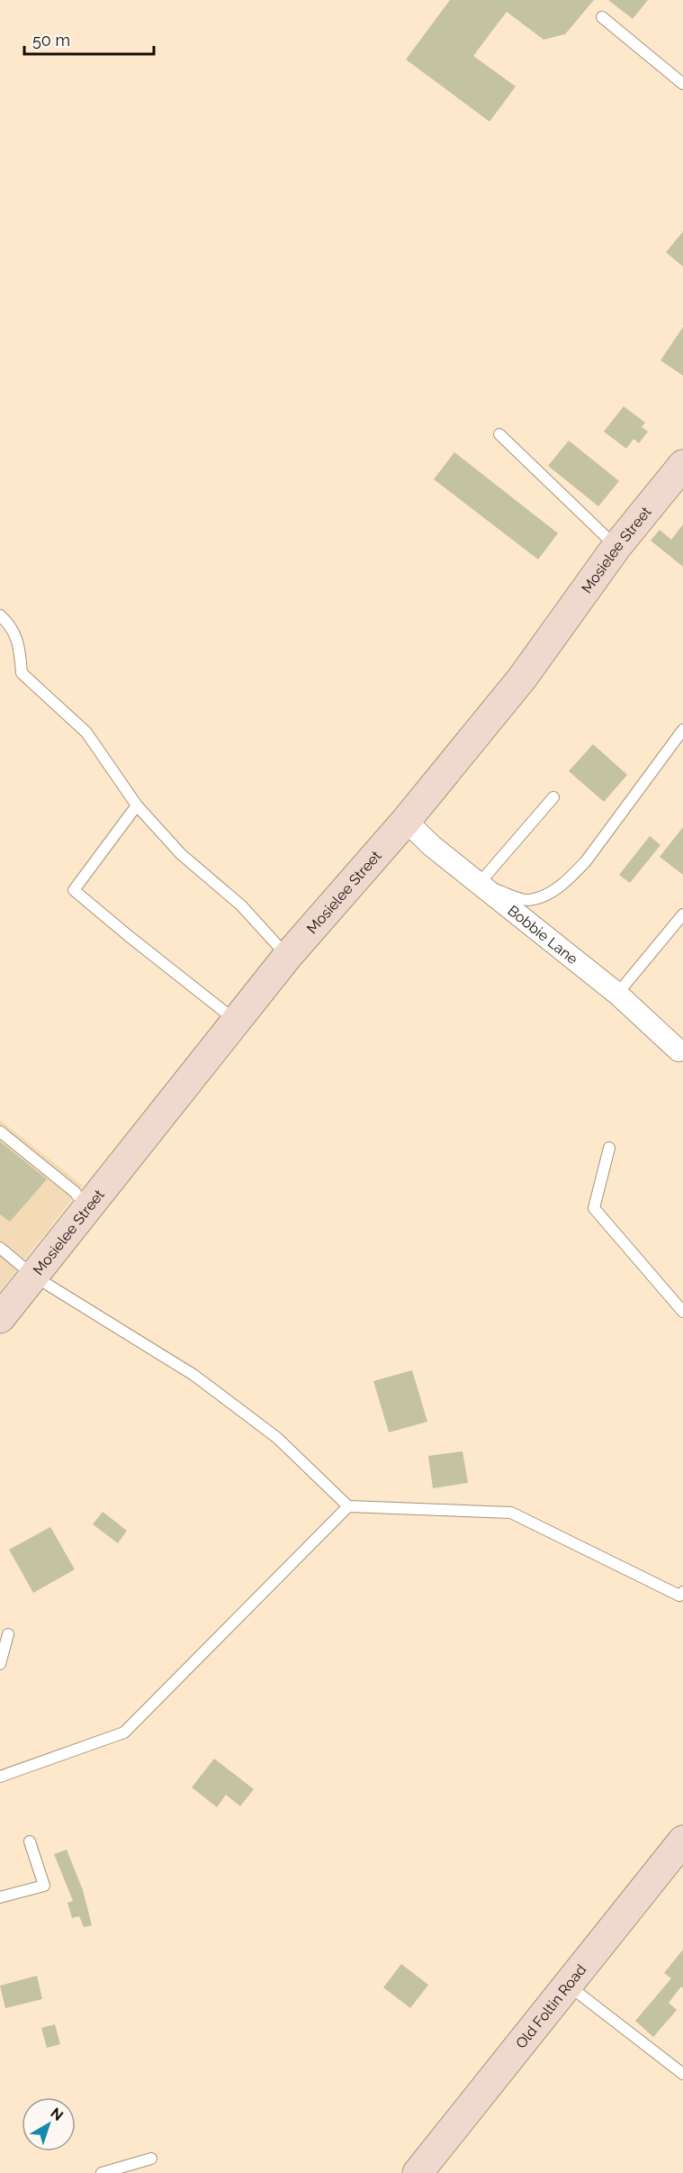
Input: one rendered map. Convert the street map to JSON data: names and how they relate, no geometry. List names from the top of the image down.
{
  "streets": {
    "street": ["Mosielee Street", "Bobbie Lane", "Old Foltin Road"]
  },
  "crossings": [
    ["Mosielee Street", "Bobbie Lane"]
  ],
  "scale_bar": "50 m",
  "north": "top right"
}
